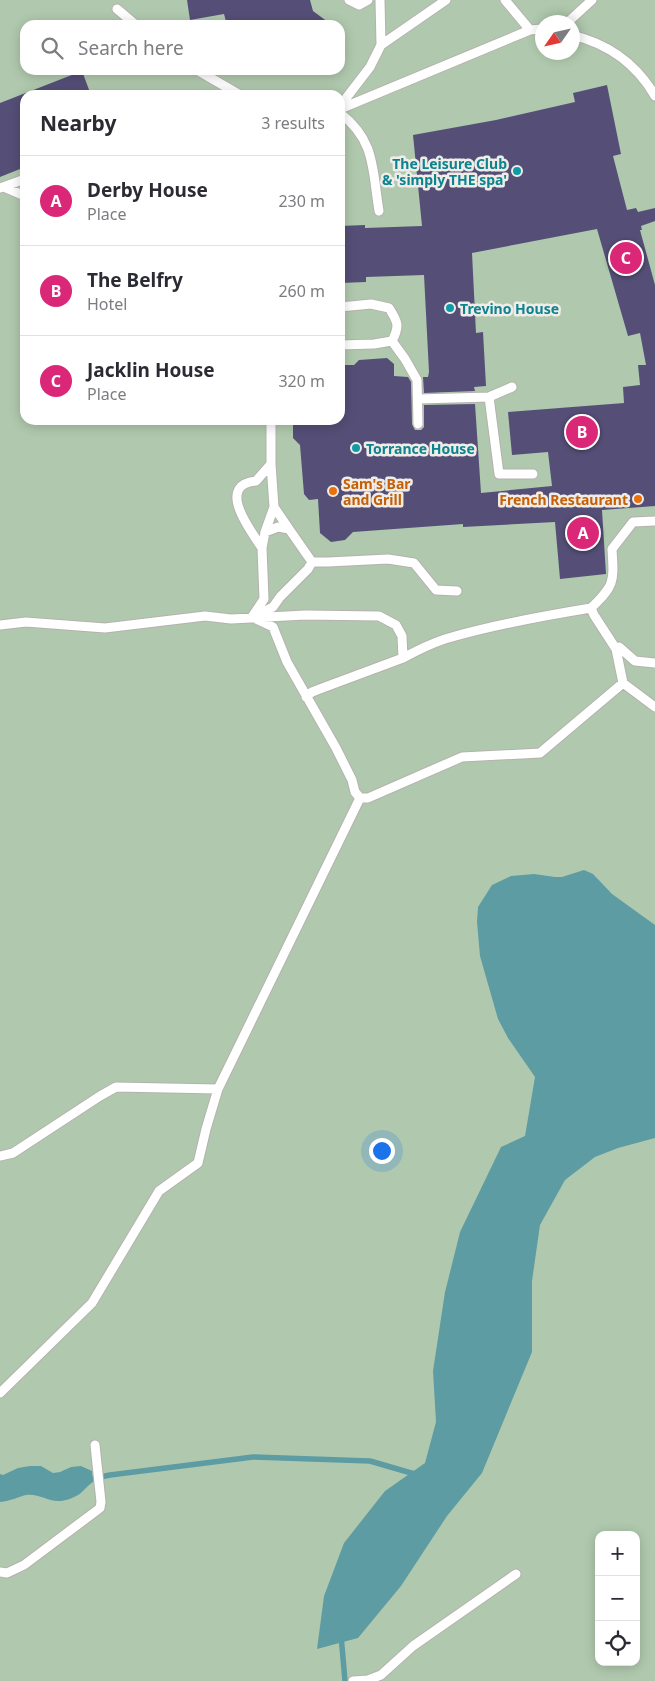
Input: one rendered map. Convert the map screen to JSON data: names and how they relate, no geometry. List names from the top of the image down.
{
  "places": [
    "The Leisure Club & 'simply THE spa'",
    "Trevino House",
    "Torrance House",
    "Sam's Bar and Grill",
    "French Restaurant"
  ],
  "north": "bottom left",
  "page": {
    "search": "Search here",
    "heading": ["Nearby", "3 results"],
    "list": [
      {
        "mark": "A",
        "name": "Derby House",
        "note": "Place",
        "value": "230 m"
      },
      {
        "mark": "B",
        "name": "The Belfry",
        "note": "Hotel",
        "value": "260 m"
      },
      {
        "mark": "C",
        "name": "Jacklin House",
        "note": "Place",
        "value": "320 m"
      }
    ],
    "pins": ["C", "B", "A"],
    "map_buttons": ["+", "−"]
  }
}
